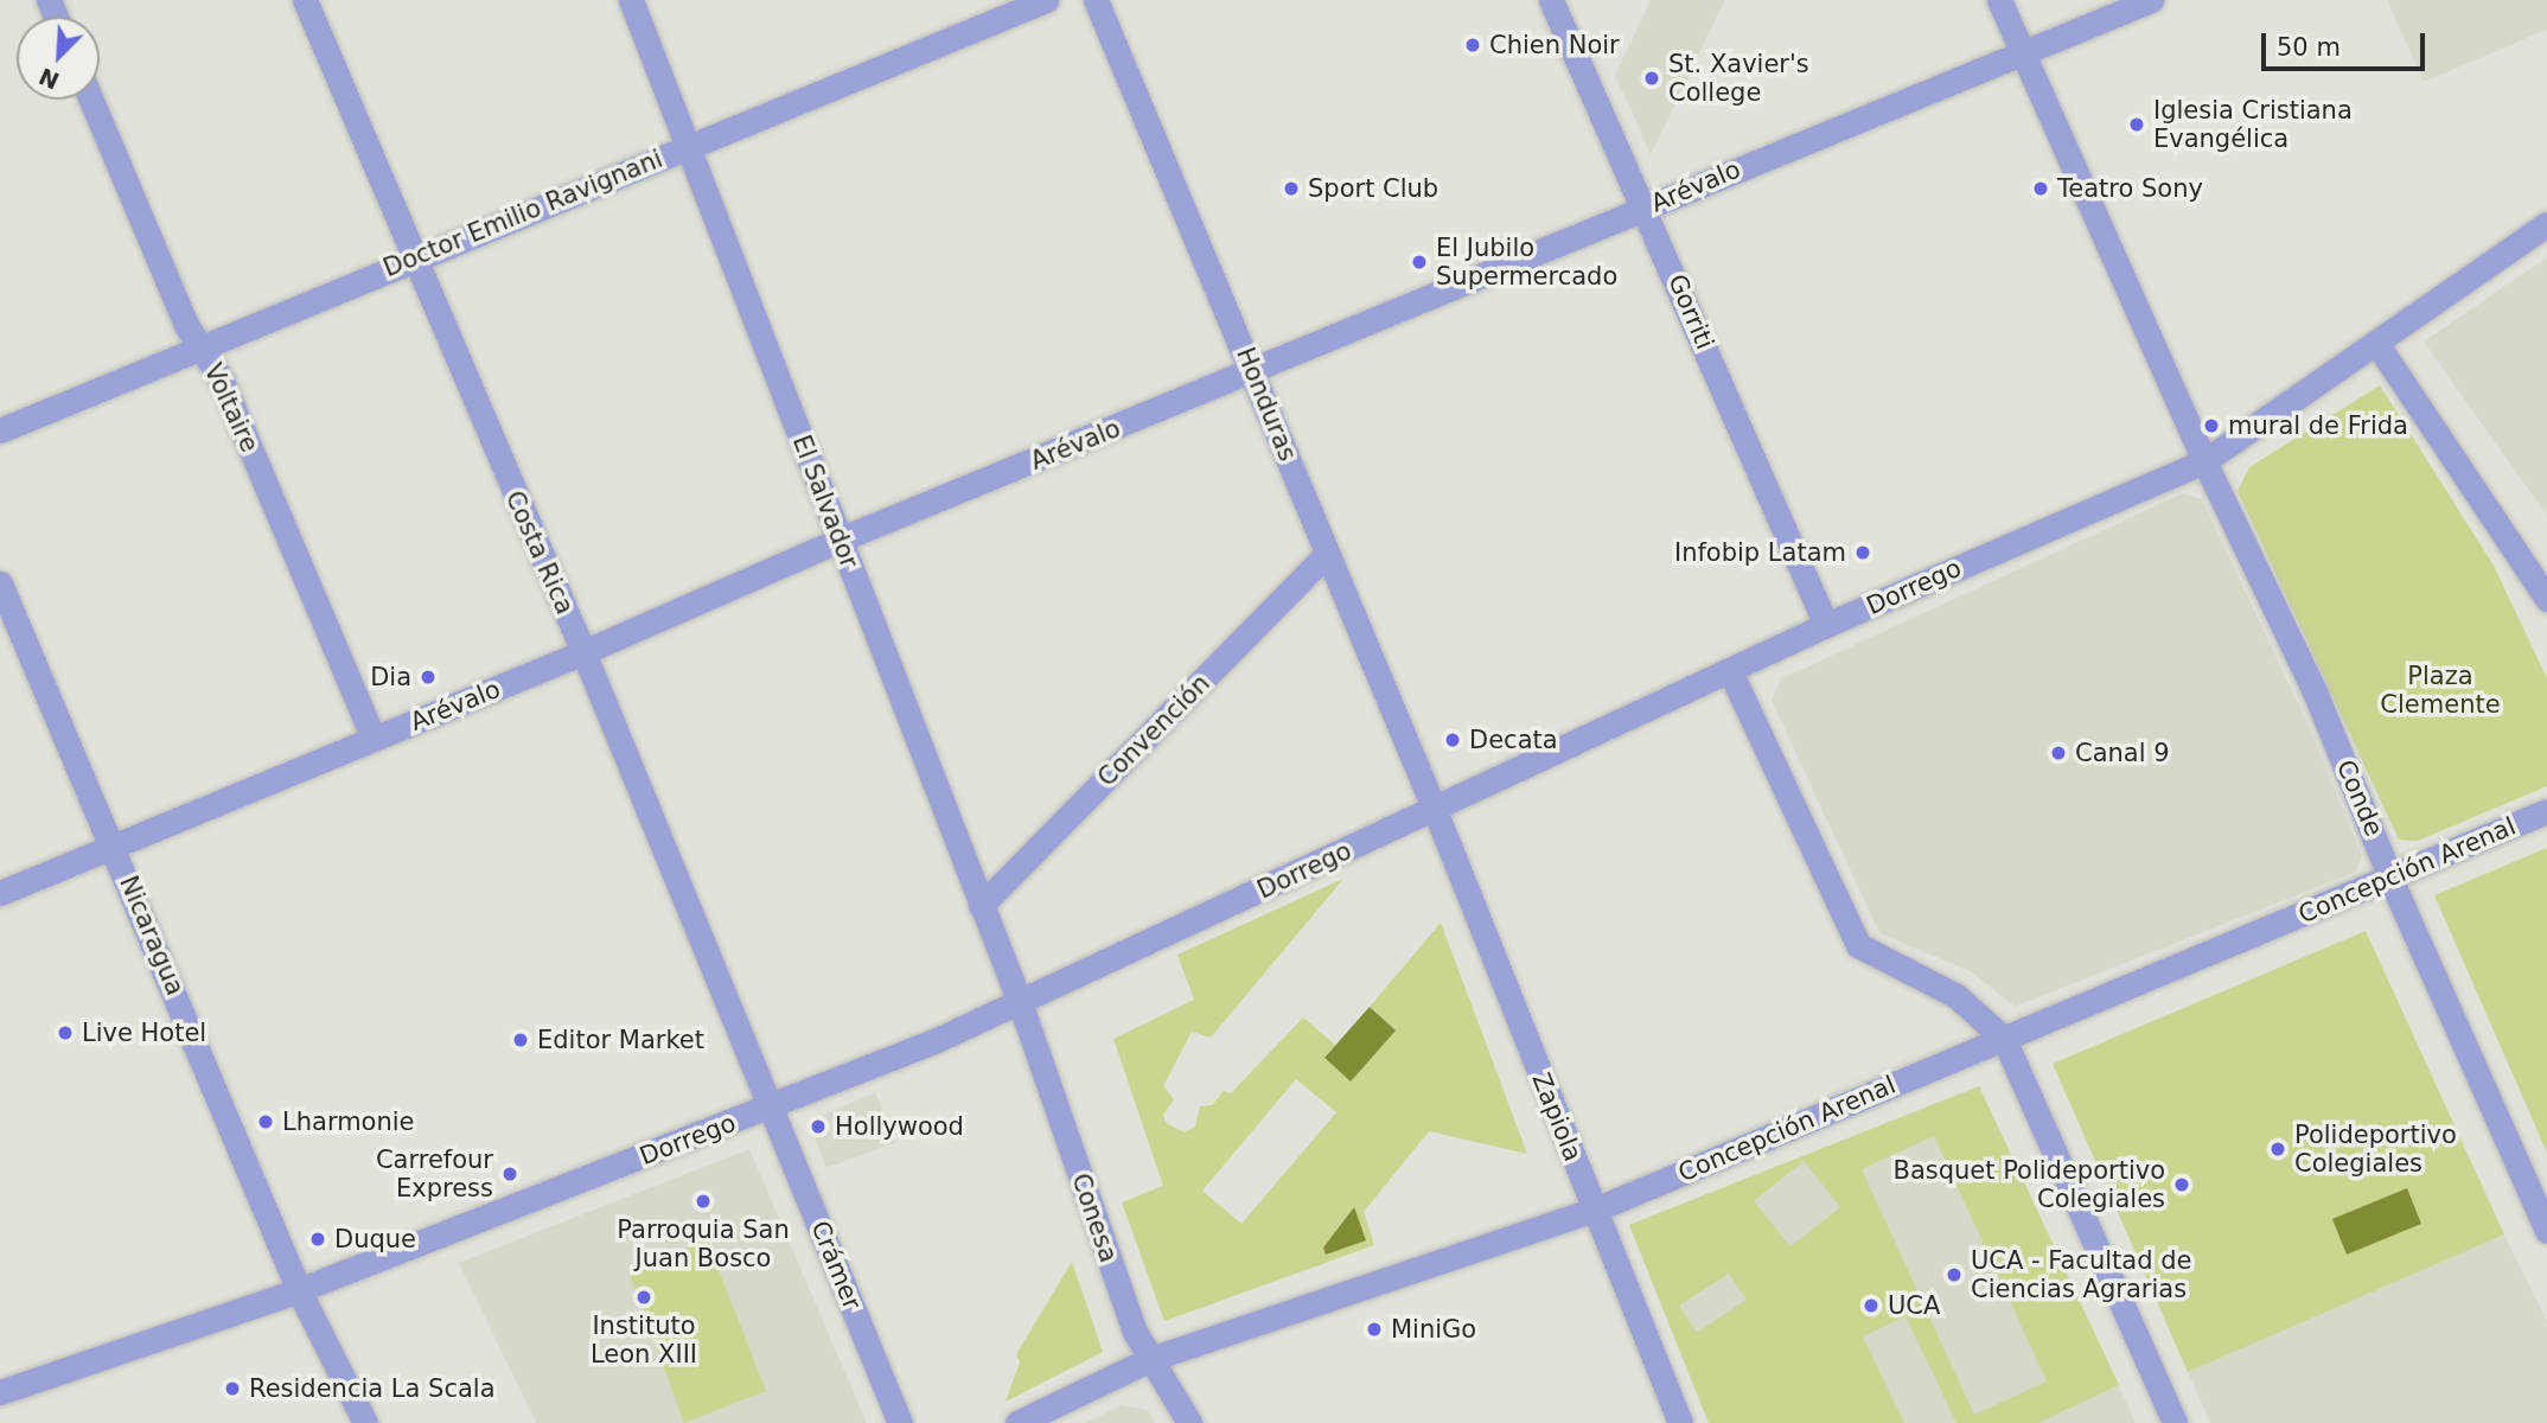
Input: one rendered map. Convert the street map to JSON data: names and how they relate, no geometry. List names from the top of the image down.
{
  "streets": {
    "street": [
      "Arévalo",
      "Doctor Emilio Ravignani",
      "Gorriti",
      "Honduras",
      "Voltaire",
      "El Salvador",
      "Costa Rica",
      "Dorrego",
      "Convención",
      "Conde",
      "Concepción Arenal",
      "Nicaragua",
      "Zapiola",
      "Conesa",
      "Crámer"
    ]
  },
  "crossings": [
    ["Arévalo", "Gorriti"],
    ["Arévalo", "Honduras"],
    ["Arévalo", "Voltaire"],
    ["Arévalo", "El Salvador"],
    ["Arévalo", "Costa Rica"],
    ["Arévalo", "Conde"],
    ["Arévalo", "Nicaragua"],
    ["Doctor Emilio Ravignani", "Voltaire"],
    ["Doctor Emilio Ravignani", "El Salvador"],
    ["Doctor Emilio Ravignani", "Costa Rica"],
    ["Gorriti", "Dorrego"],
    ["Honduras", "Dorrego"],
    ["Honduras", "Convención"],
    ["Honduras", "Zapiola"],
    ["El Salvador", "Dorrego"],
    ["El Salvador", "Convención"],
    ["El Salvador", "Conesa"],
    ["Costa Rica", "Dorrego"],
    ["Costa Rica", "Crámer"],
    ["Dorrego", "Conde"],
    ["Dorrego", "Nicaragua"],
    ["Dorrego", "Zapiola"],
    ["Dorrego", "Conesa"],
    ["Dorrego", "Crámer"],
    ["Conde", "Concepción Arenal"],
    ["Concepción Arenal", "Zapiola"],
    ["Concepción Arenal", "Conesa"]
  ],
  "parks": ["Plaza Clemente"],
  "places": [
    "Chien Noir",
    "St. Xavier's College",
    "Iglesia Cristiana Evangélica",
    "Sport Club",
    "Teatro Sony",
    "El Jubilo Supermercado",
    "mural de Frida",
    "Infobip Latam",
    "Dia",
    "Decata",
    "Canal 9",
    "Live Hotel",
    "Editor Market",
    "Lharmonie",
    "Hollywood",
    "Polideportivo Colegiales",
    "Carrefour Express",
    "Basquet Polideportivo Colegiales",
    "Parroquia San Juan Bosco",
    "Duque",
    "UCA - Facultad de Ciencias Agrarias",
    "Instituto Leon XIII",
    "UCA",
    "MiniGo",
    "Residencia La Scala"
  ],
  "scale_bar": "50 m",
  "north": "bottom left"
}
